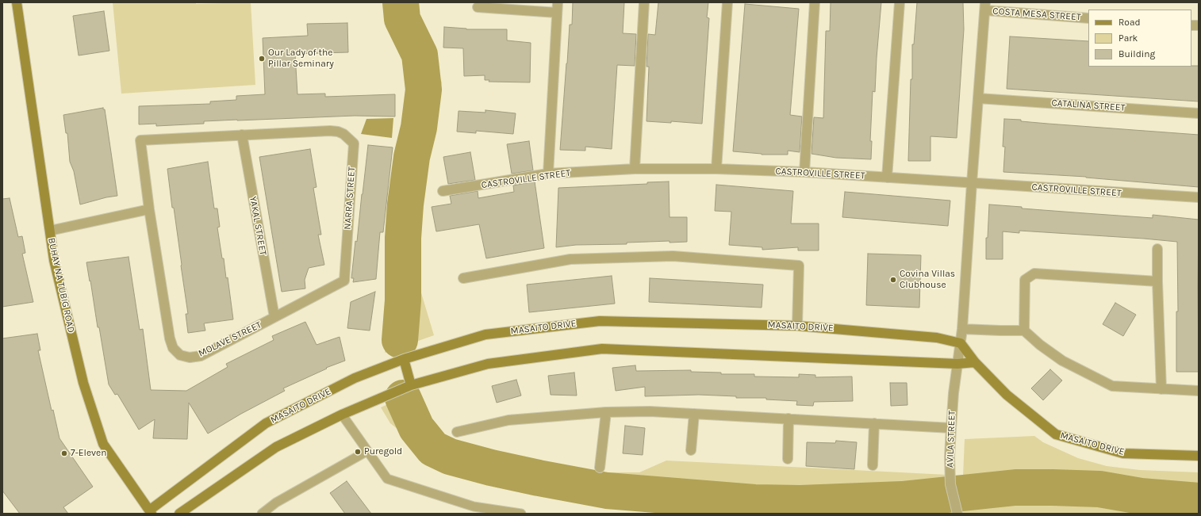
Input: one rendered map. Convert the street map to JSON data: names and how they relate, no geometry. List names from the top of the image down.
{
  "streets": {
    "street": [
      "COSTA MESA STREET",
      "CATALINA STREET",
      "CASTROVILLE STREET",
      "NARRA STREET",
      "YAKAL STREET",
      "BUHAY NA TUBIG ROAD",
      "MASAITO DRIVE",
      "MOLAVE STREET",
      "AVILA STREET"
    ]
  },
  "crossings": [
    ["COSTA MESA STREET", "AVILA STREET"],
    ["CATALINA STREET", "AVILA STREET"],
    ["CASTROVILLE STREET", "AVILA STREET"],
    ["NARRA STREET", "MOLAVE STREET"],
    ["YAKAL STREET", "MOLAVE STREET"],
    ["BUHAY NA TUBIG ROAD", "MASAITO DRIVE"],
    ["MASAITO DRIVE", "AVILA STREET"]
  ],
  "places": [
    "Our Lady of the Pillar Seminary",
    "Covina Villas Clubhouse",
    "Puregold",
    "7-Eleven"
  ],
  "legend": ["Road", "Park", "Building"]
}
